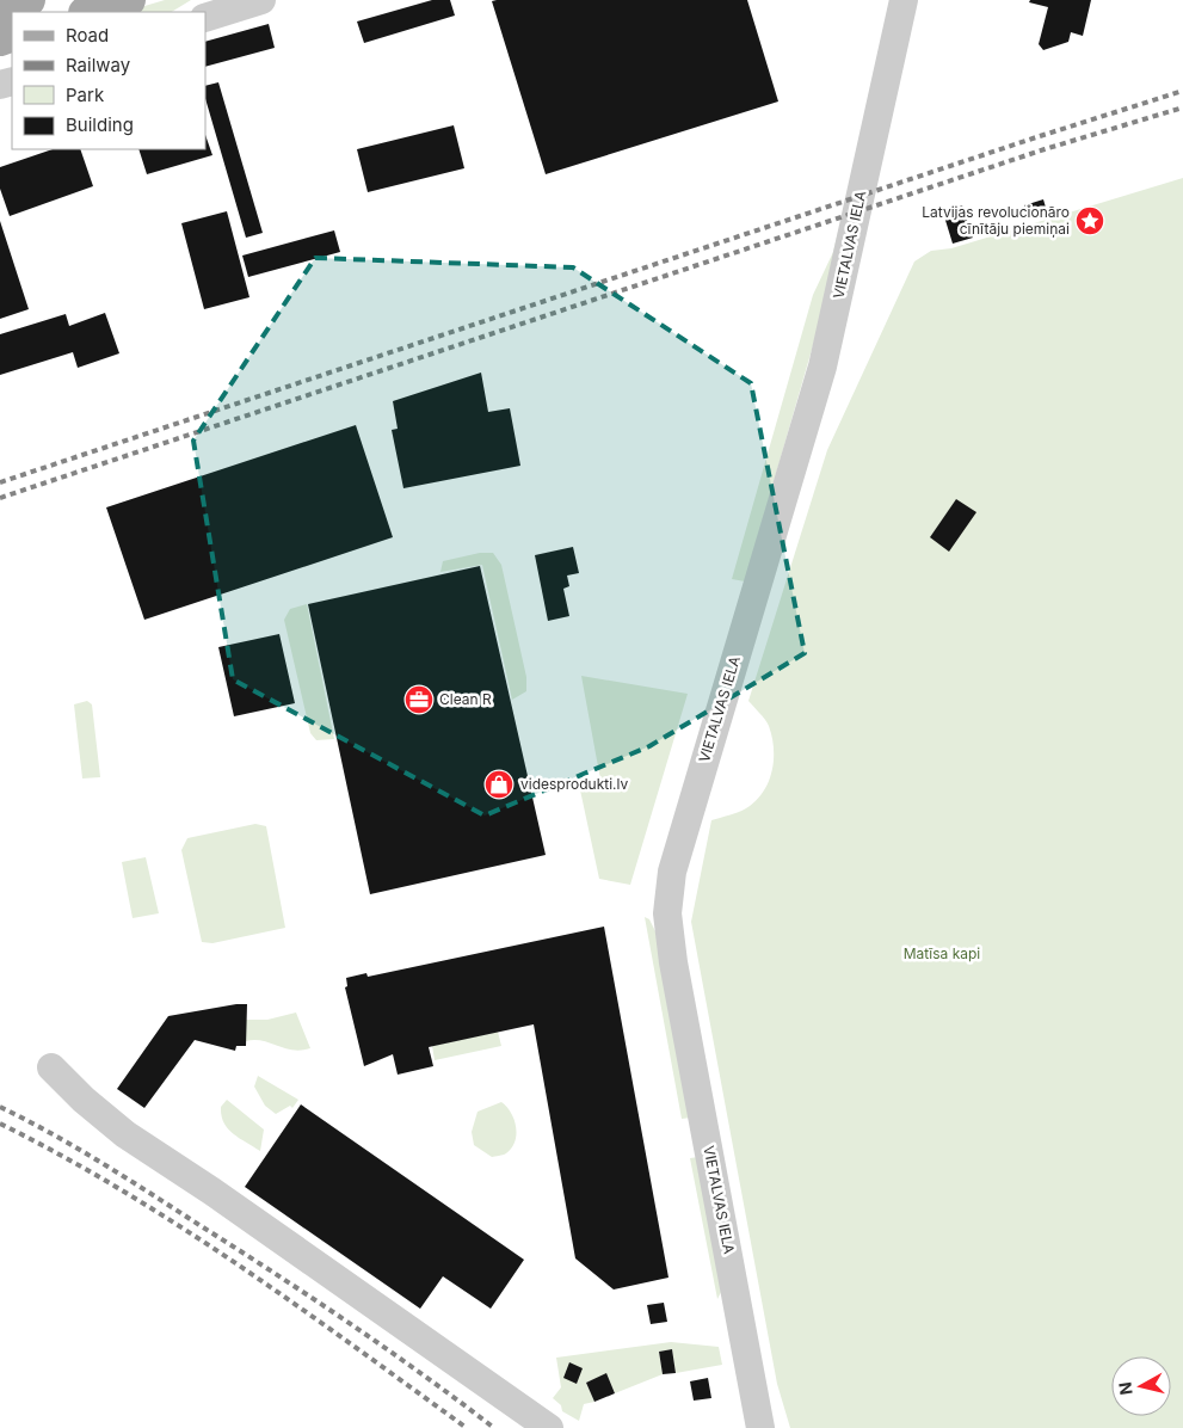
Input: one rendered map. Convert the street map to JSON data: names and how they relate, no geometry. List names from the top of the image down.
{
  "streets": {
    "street": ["VIETALVAS IELA"]
  },
  "parks": ["Matīsa kapi"],
  "places": {
    "place": ["Latvijas revolucionāro cīnītāju piemiņai"],
    "office": ["Clean R"],
    "shop": ["videsprodukti.lv"]
  },
  "legend": [
    "Road",
    "Railway",
    "Park",
    "Building"
  ],
  "north": "left"
}
